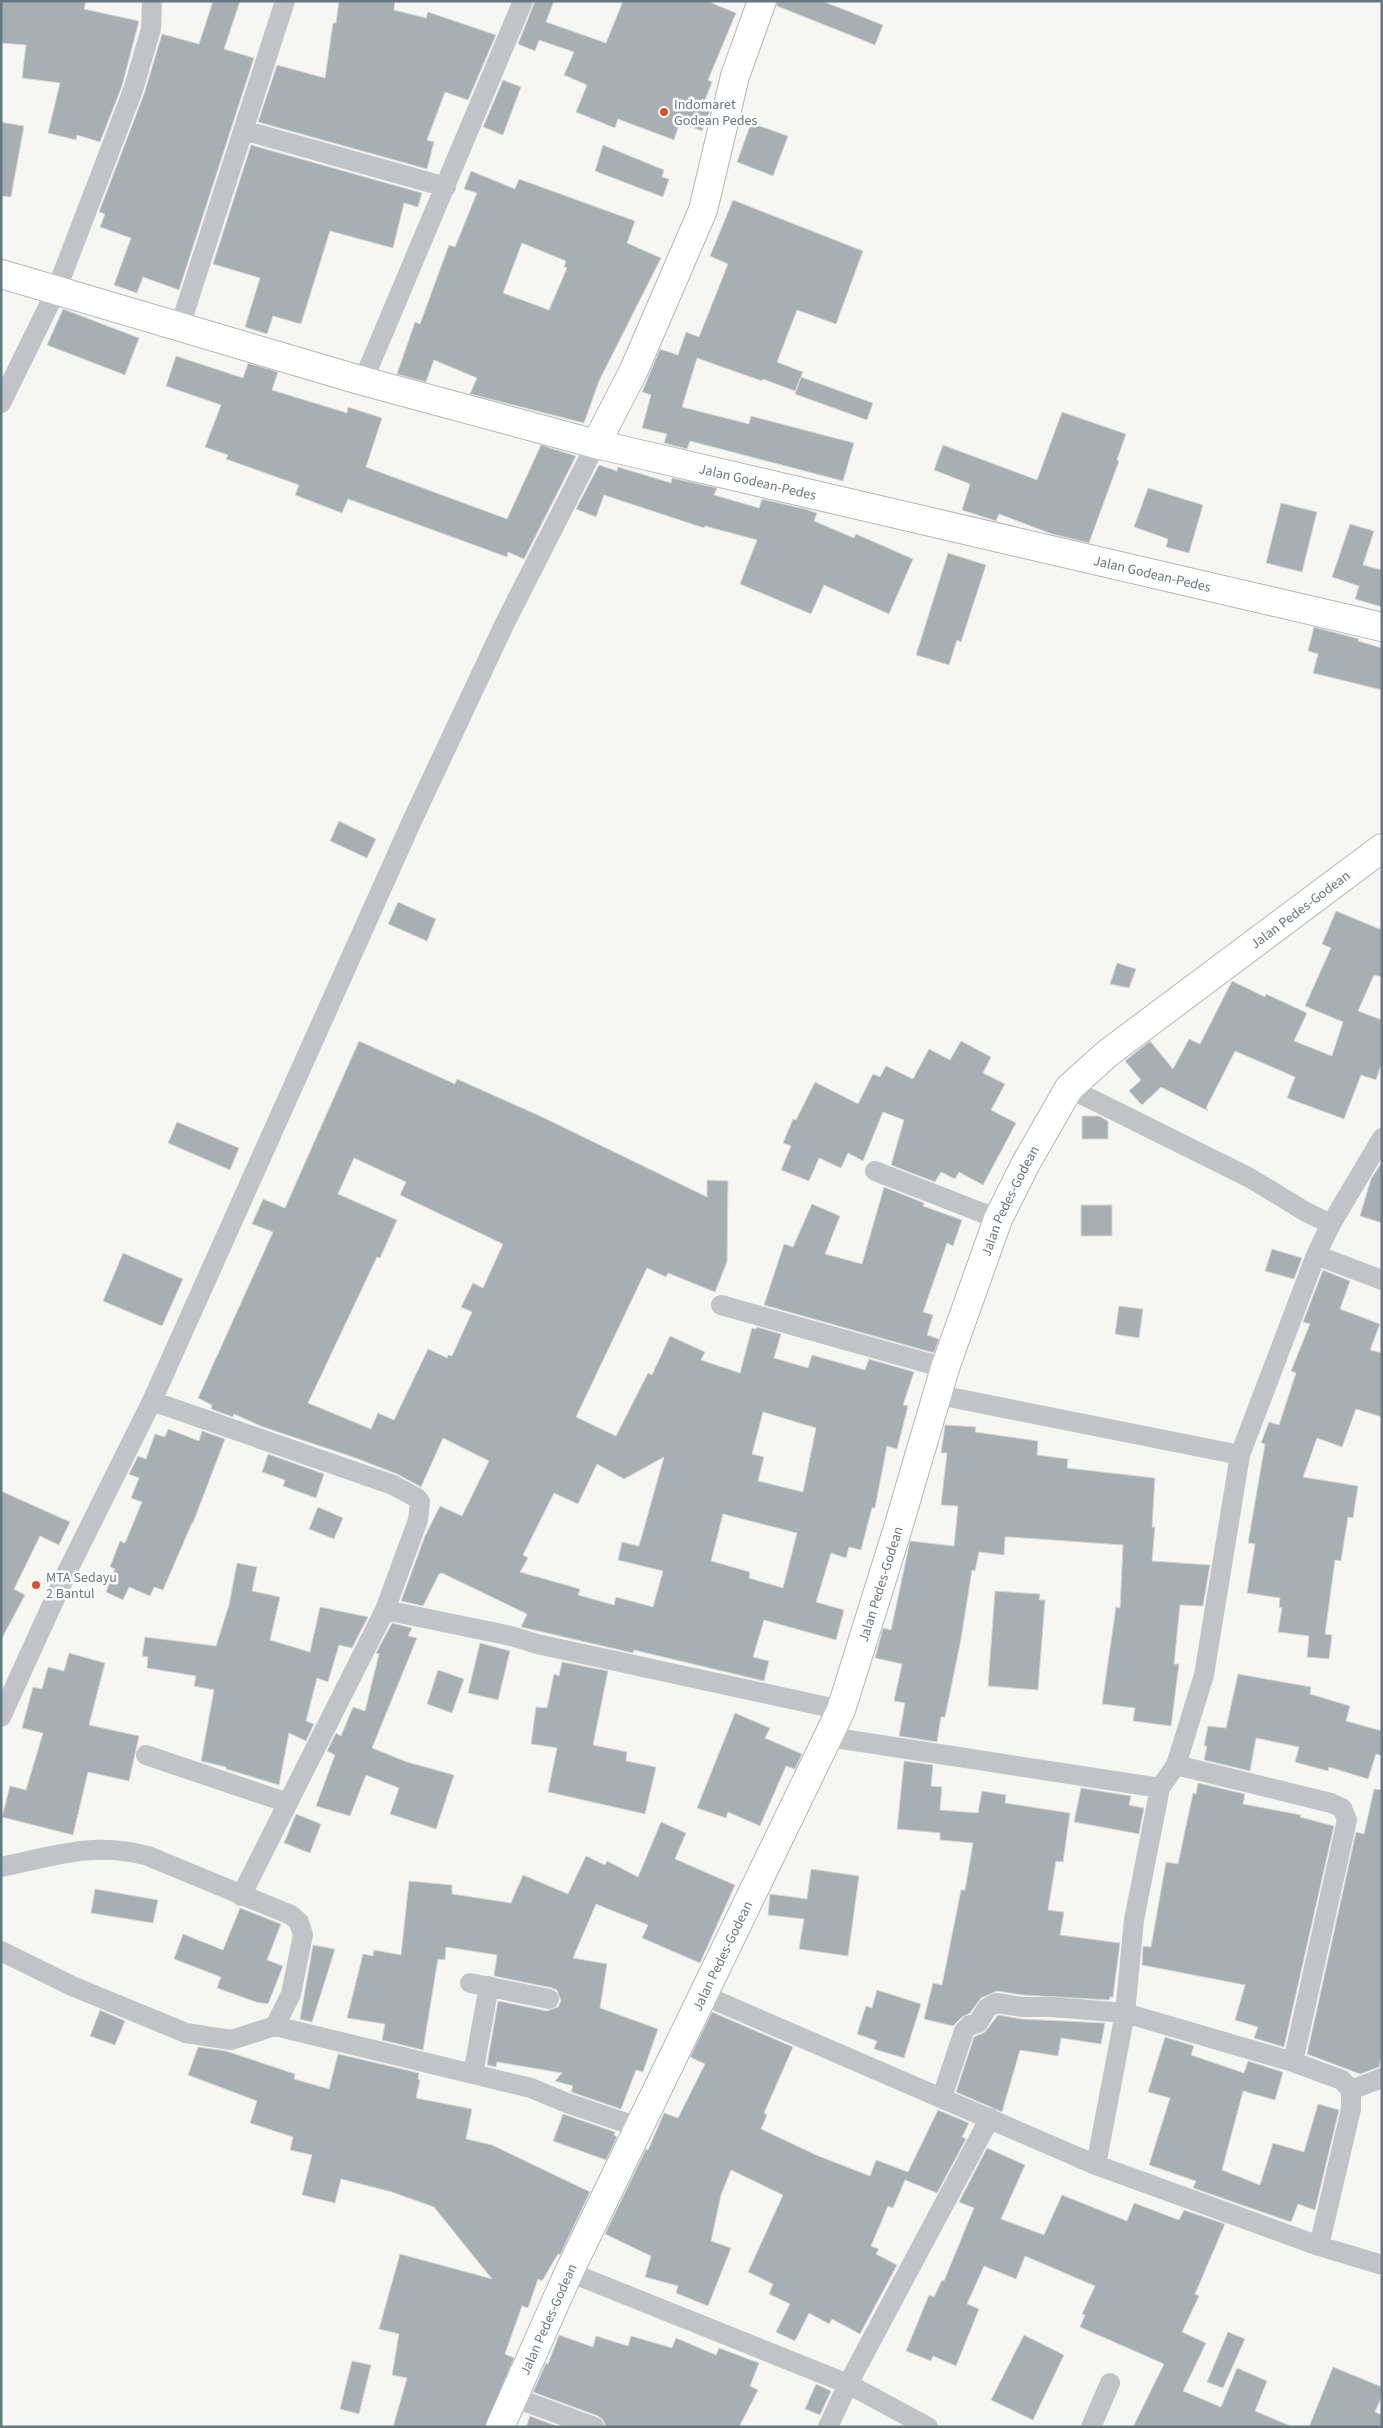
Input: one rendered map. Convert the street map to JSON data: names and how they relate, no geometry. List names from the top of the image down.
{
  "streets": {
    "street": ["Jalan Godean-Pedes", "Jalan Pedes-Godean"]
  },
  "places": ["Indomaret Godean Pedes", "MTA Sedayu 2 Bantul"]
}
